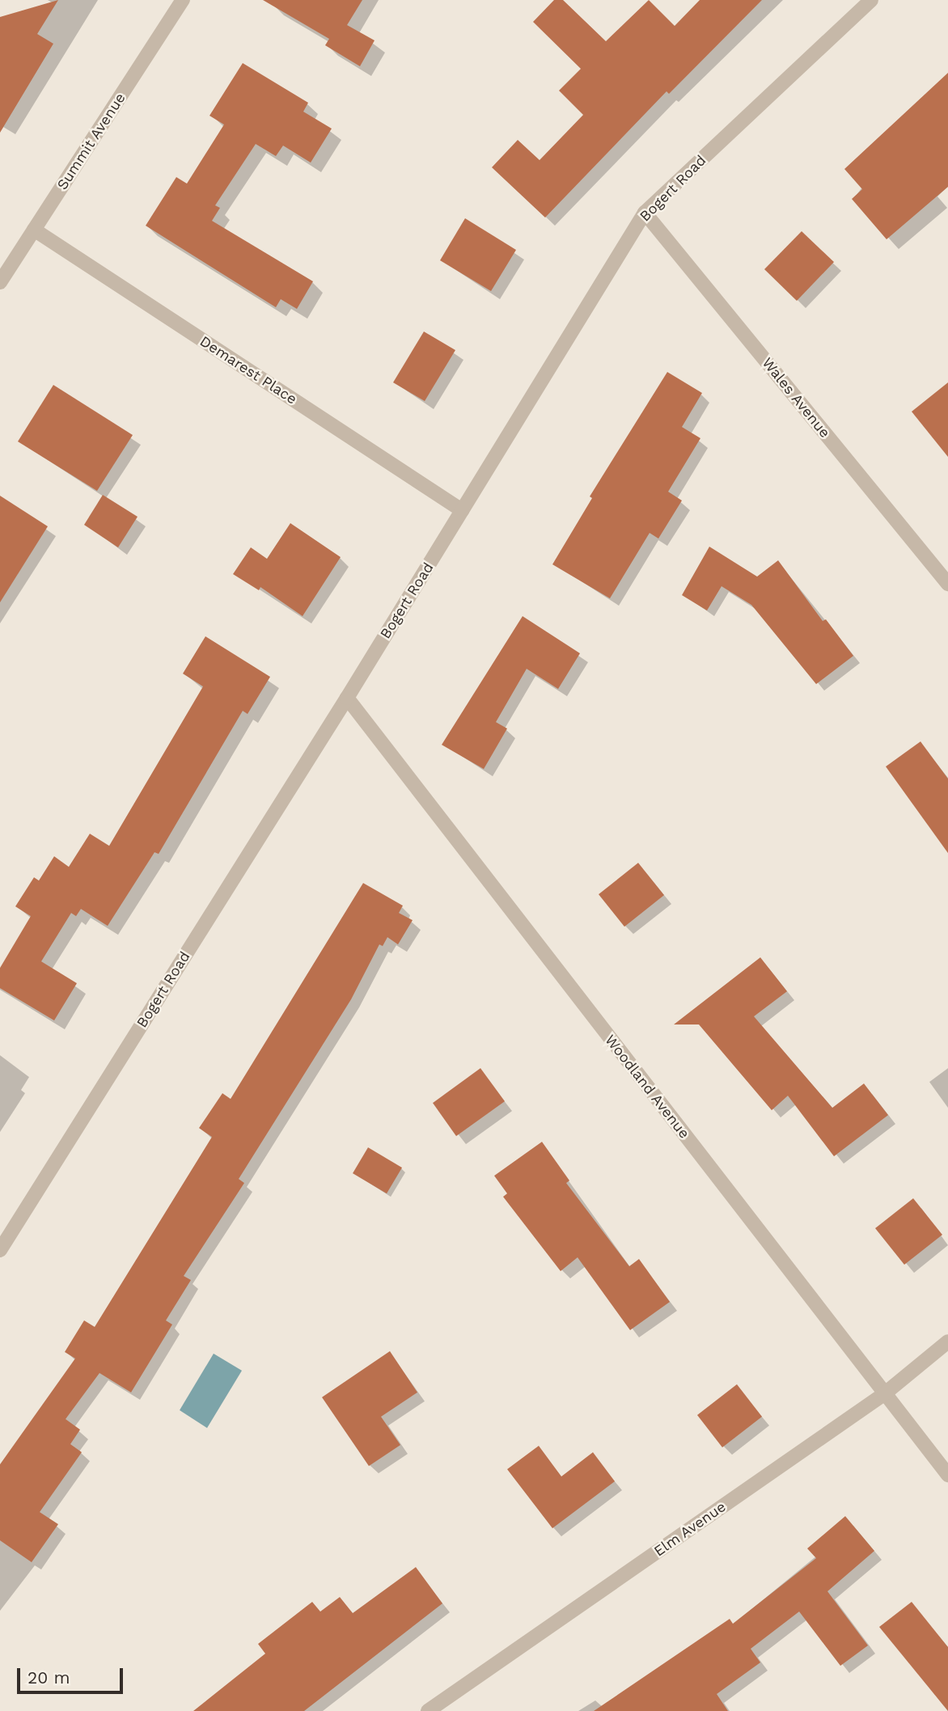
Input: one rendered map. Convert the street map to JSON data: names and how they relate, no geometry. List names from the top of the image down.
{
  "streets": {
    "street": [
      "Summit Avenue",
      "Bogert Road",
      "Demarest Place",
      "Wales Avenue",
      "Woodland Avenue",
      "Elm Avenue"
    ]
  },
  "crossings": [
    ["Summit Avenue", "Demarest Place"],
    ["Bogert Road", "Demarest Place"],
    ["Bogert Road", "Wales Avenue"],
    ["Bogert Road", "Woodland Avenue"],
    ["Woodland Avenue", "Elm Avenue"]
  ],
  "scale_bar": "20 m"
}
